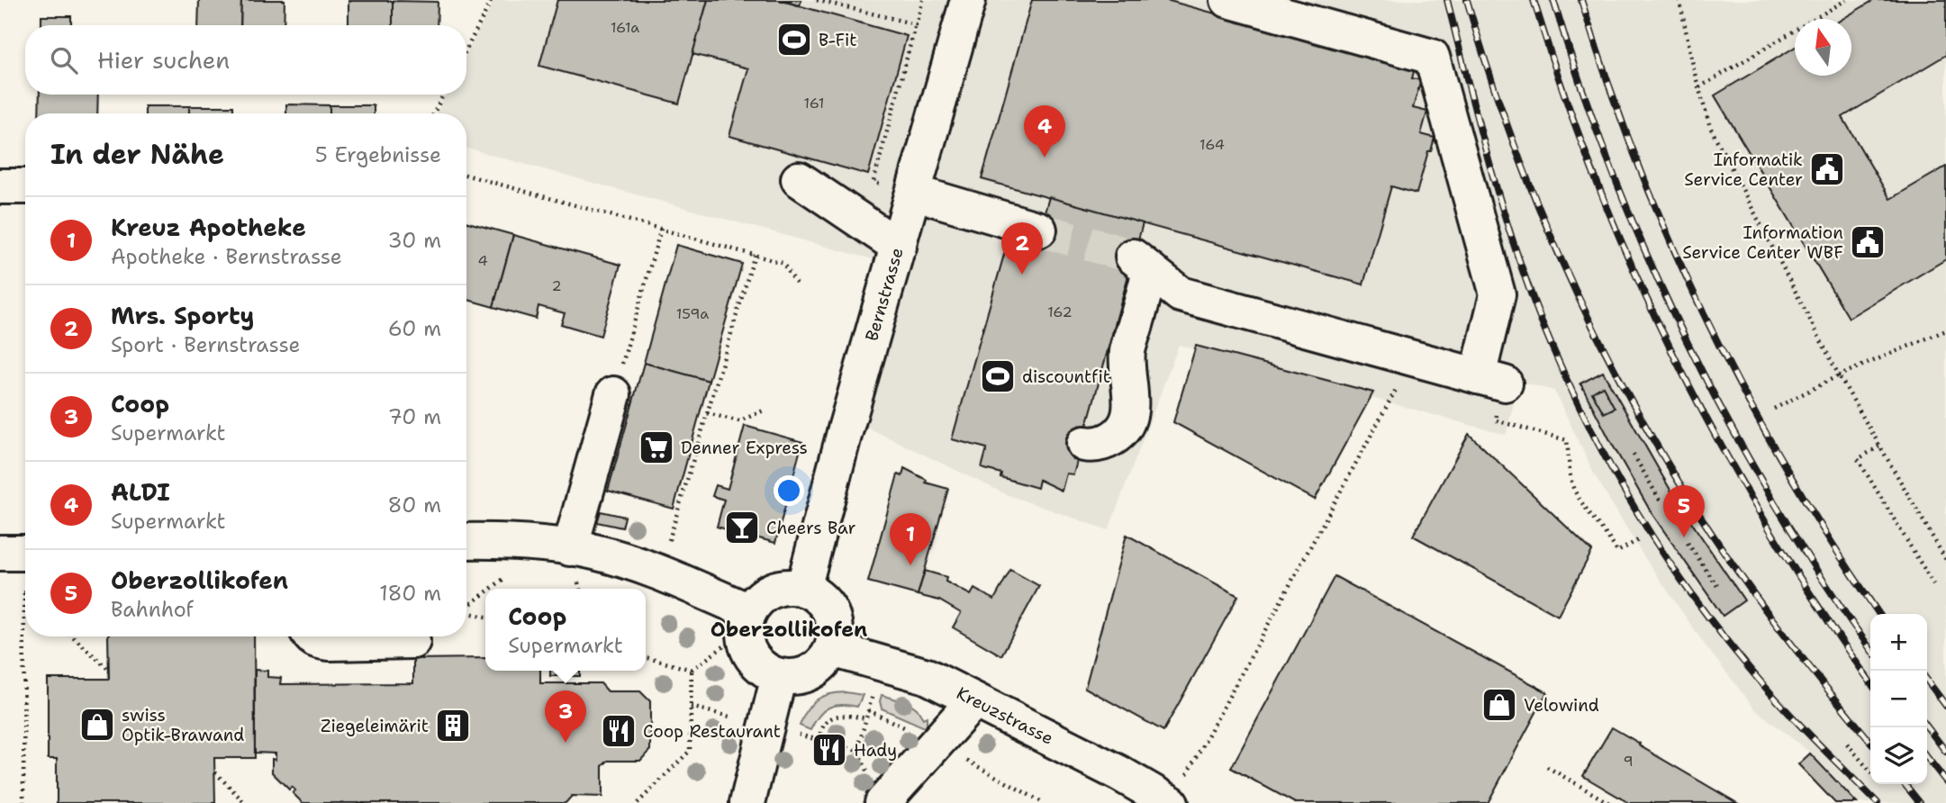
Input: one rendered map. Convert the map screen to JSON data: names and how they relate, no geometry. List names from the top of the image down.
{
  "streets": {
    "main road": ["Bernstrasse", "Kreuzstrasse"]
  },
  "crossings": [
    ["Bernstrasse", "Kreuzstrasse"]
  ],
  "districts": ["Oberzollikofen"],
  "places": {
    "sports": ["B-Fit", "discountfit"],
    "public building": ["Informatik Service Center", "Information Service Center WBF"],
    "supermarket": ["Denner Express"],
    "bar": ["Cheers Bar"],
    "shop": ["Velowind", "swiss Optik-Brawand"],
    "building": ["Ziegeleimärit"],
    "restaurant": ["Coop Restaurant", "Hady"]
  },
  "house_numbers": [
    "161a",
    "161",
    "164",
    "4",
    "2",
    "162",
    "159a",
    "9"
  ],
  "north": "top",
  "page": {
    "search": "Hier suchen",
    "pins": [
      "4",
      "2",
      "5",
      "1",
      "3"
    ],
    "heading": ["In der Nähe", "5 Ergebnisse"],
    "list": [
      {
        "mark": "1",
        "name": "Kreuz Apotheke",
        "note": "Apotheke · Bernstrasse",
        "value": "30 m"
      },
      {
        "mark": "2",
        "name": "Mrs. Sporty",
        "note": "Sport · Bernstrasse",
        "value": "60 m"
      },
      {
        "mark": "3",
        "name": "Coop",
        "note": "Supermarkt",
        "value": "70 m"
      },
      {
        "mark": "4",
        "name": "ALDI",
        "note": "Supermarkt",
        "value": "80 m"
      },
      {
        "mark": "5",
        "name": "Oberzollikofen",
        "note": "Bahnhof",
        "value": "180 m"
      }
    ],
    "popup": ["Coop", "Supermarkt"],
    "map_buttons": ["+", "−"]
  }
}
